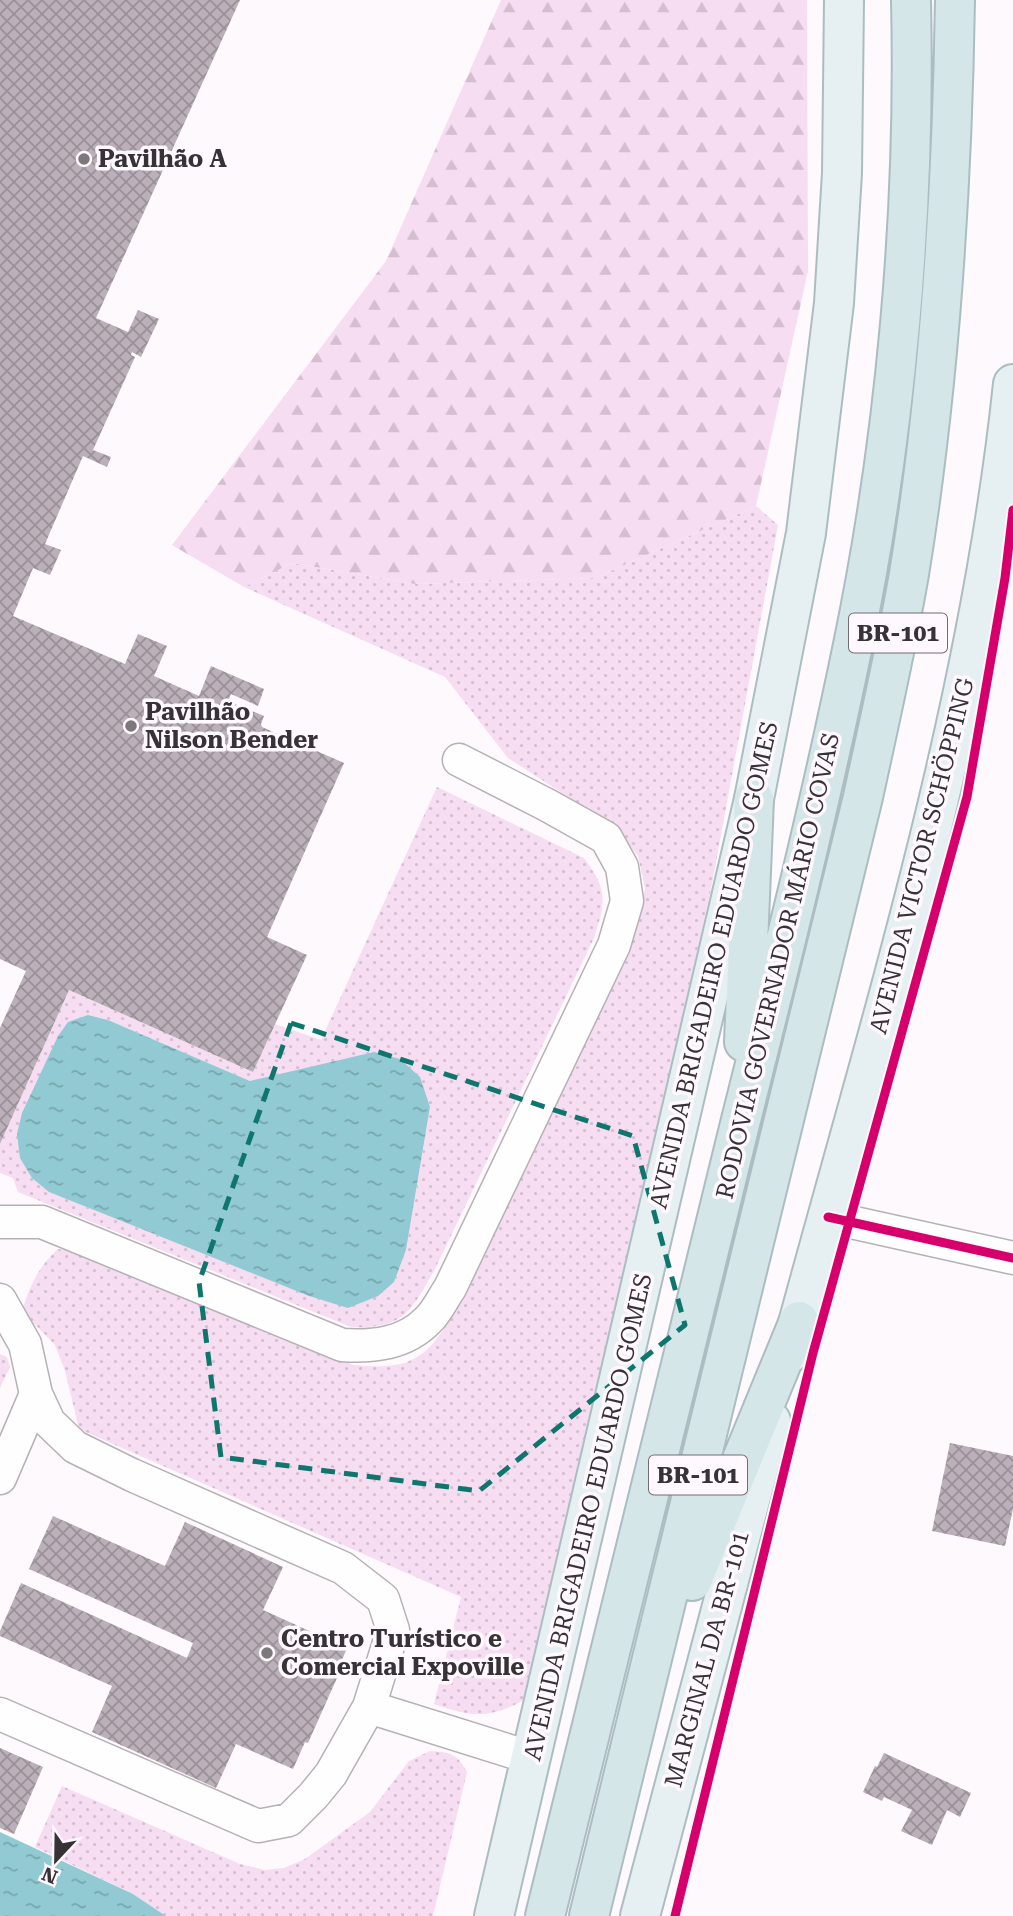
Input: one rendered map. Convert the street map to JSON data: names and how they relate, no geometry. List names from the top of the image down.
{
  "streets": {
    "highway": ["BR-101", "RODOVIA GOVERNADOR MÁRIO COVAS"],
    "main road": ["AVENIDA VICTOR SCHÖPPING", "AVENIDA BRIGADEIRO EDUARDO GOMES", "MARGINAL DA BR-101"]
  },
  "crossings": [
    ["AVENIDA VICTOR SCHÖPPING", "MARGINAL DA BR-101"]
  ],
  "places": ["Pavilhão A", "Pavilhão Nilson Bender", "Centro Turístico e Comercial Expoville"],
  "north": "bottom"
}
